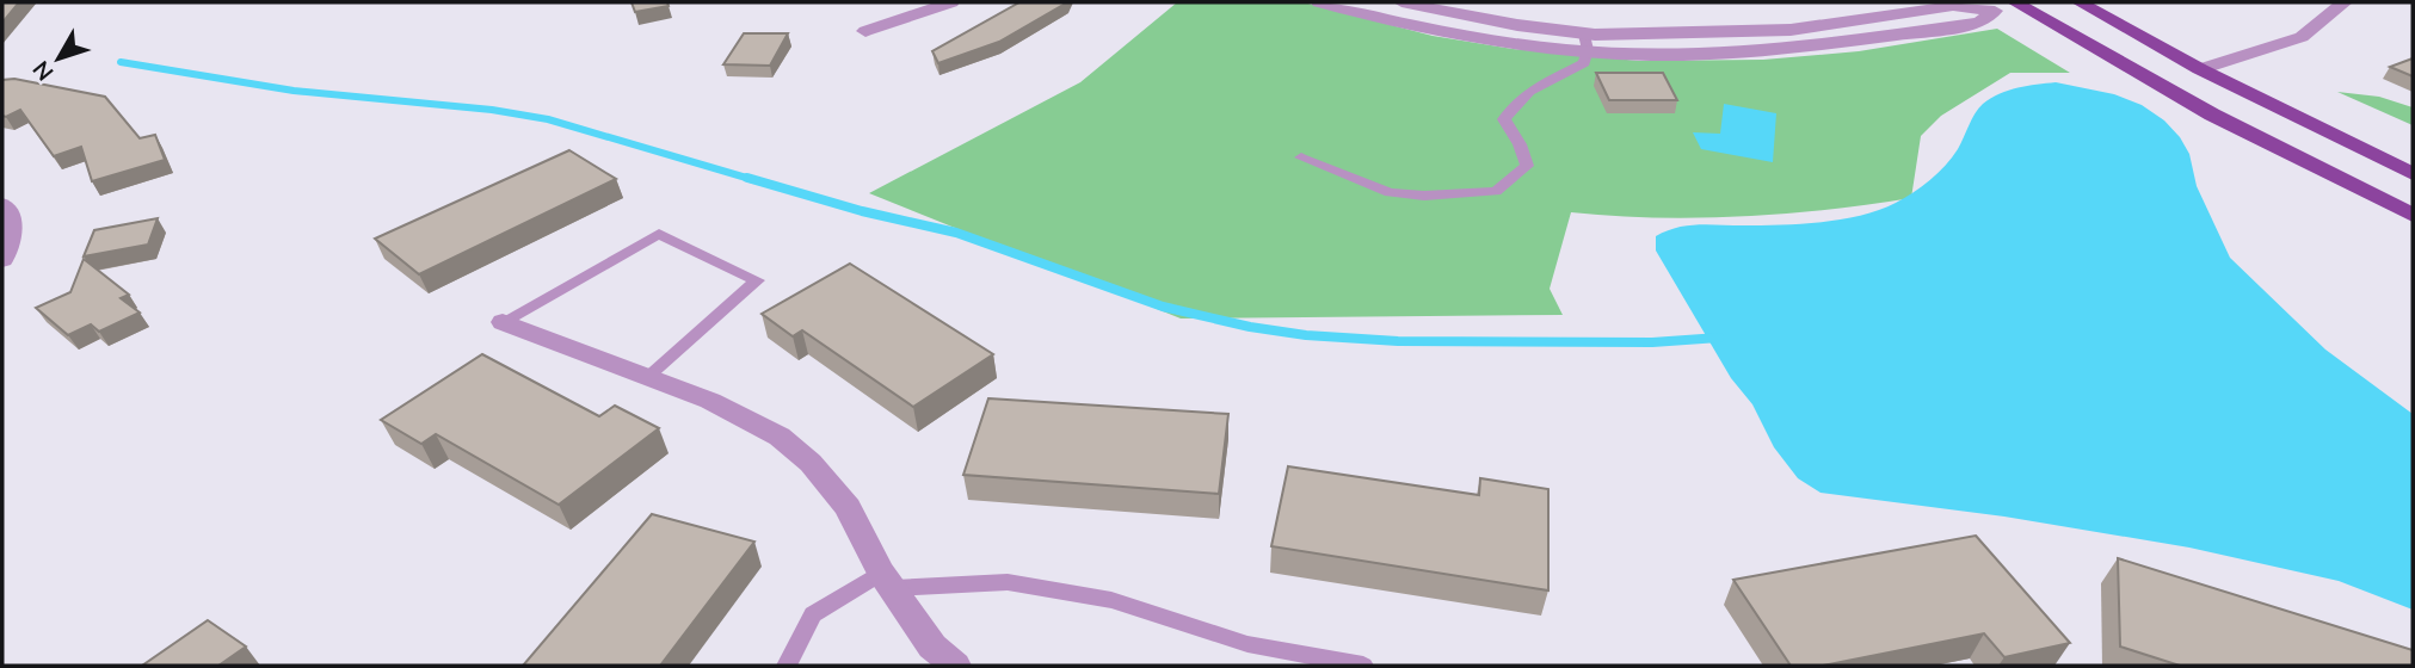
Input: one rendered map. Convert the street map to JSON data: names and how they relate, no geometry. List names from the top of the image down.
{
  "north": "bottom left"
}
